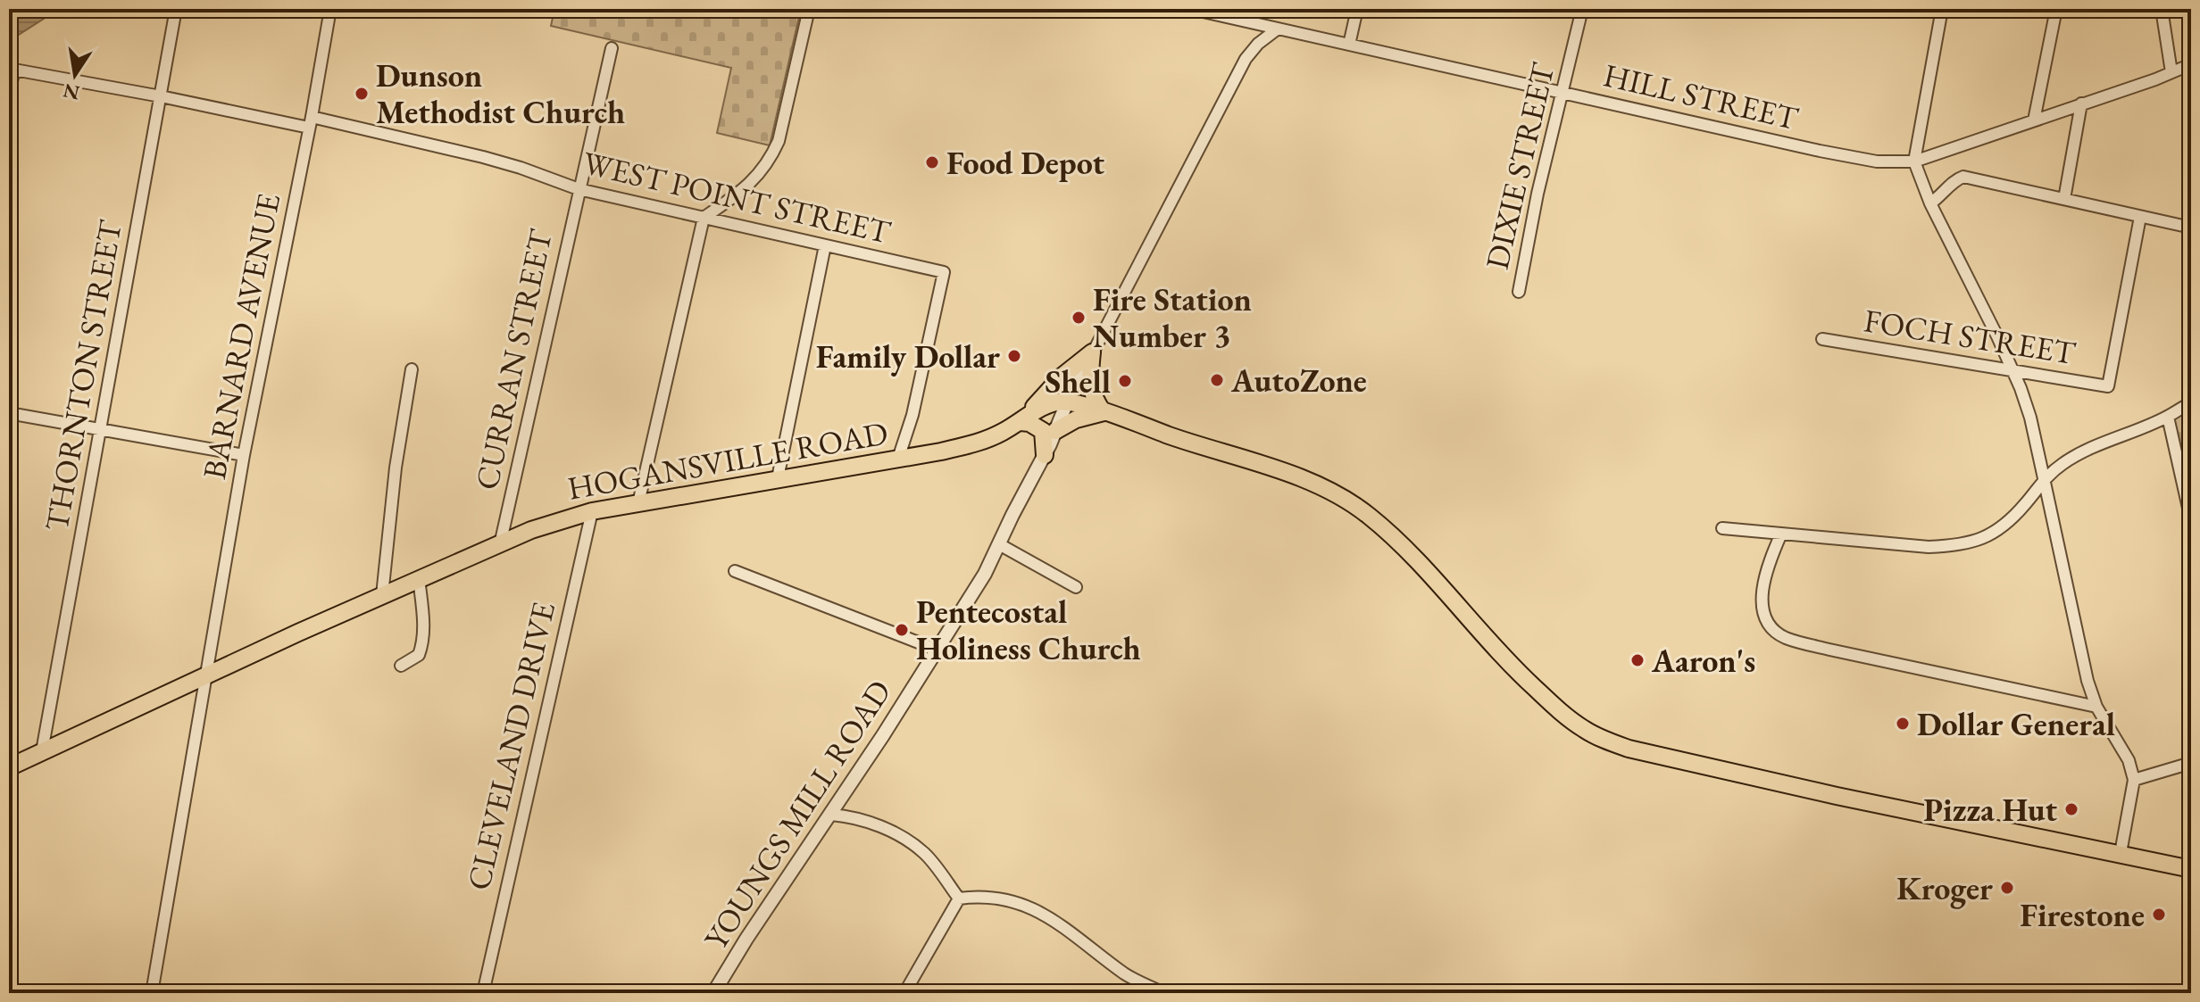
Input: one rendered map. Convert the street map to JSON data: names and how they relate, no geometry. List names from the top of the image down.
{
  "streets": {
    "main road": ["HOGANSVILLE ROAD"],
    "street": [
      "HILL STREET",
      "DIXIE STREET",
      "WEST POINT STREET",
      "BARNARD AVENUE",
      "FOCH STREET",
      "CURRAN STREET",
      "THORNTON STREET",
      "CLEVELAND DRIVE",
      "YOUNGS MILL ROAD"
    ]
  },
  "crossings": [
    ["HILL STREET", "DIXIE STREET"],
    ["WEST POINT STREET", "BARNARD AVENUE"],
    ["WEST POINT STREET", "CURRAN STREET"],
    ["WEST POINT STREET", "THORNTON STREET"],
    ["WEST POINT STREET", "HOGANSVILLE ROAD"],
    ["BARNARD AVENUE", "HOGANSVILLE ROAD"],
    ["CURRAN STREET", "HOGANSVILLE ROAD"],
    ["THORNTON STREET", "HOGANSVILLE ROAD"],
    ["HOGANSVILLE ROAD", "CLEVELAND DRIVE"],
    ["HOGANSVILLE ROAD", "YOUNGS MILL ROAD"]
  ],
  "places": [
    "Dunson Methodist Church",
    "Food Depot",
    "Fire Station Number 3",
    "Family Dollar",
    "AutoZone",
    "Shell",
    "Pentecostal Holiness Church",
    "Aaron's",
    "Dollar General",
    "Pizza Hut",
    "Kroger",
    "Firestone"
  ],
  "north": "bottom"
}
